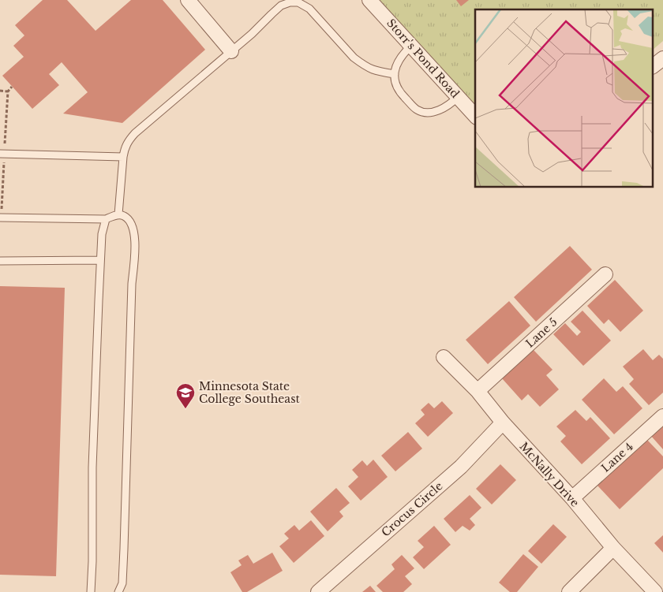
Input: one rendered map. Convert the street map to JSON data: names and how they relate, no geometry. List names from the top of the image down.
{
  "streets": {
    "street": [
      "Storr's Pond Road",
      "Lane 5",
      "Lane 4",
      "McNally Drive",
      "Crocus Circle"
    ]
  },
  "crossings": [
    ["Lane 5", "McNally Drive"],
    ["Lane 4", "McNally Drive"],
    ["McNally Drive", "Crocus Circle"]
  ],
  "places": {
    "school or university": ["Minnesota State College Southeast"]
  }
}
